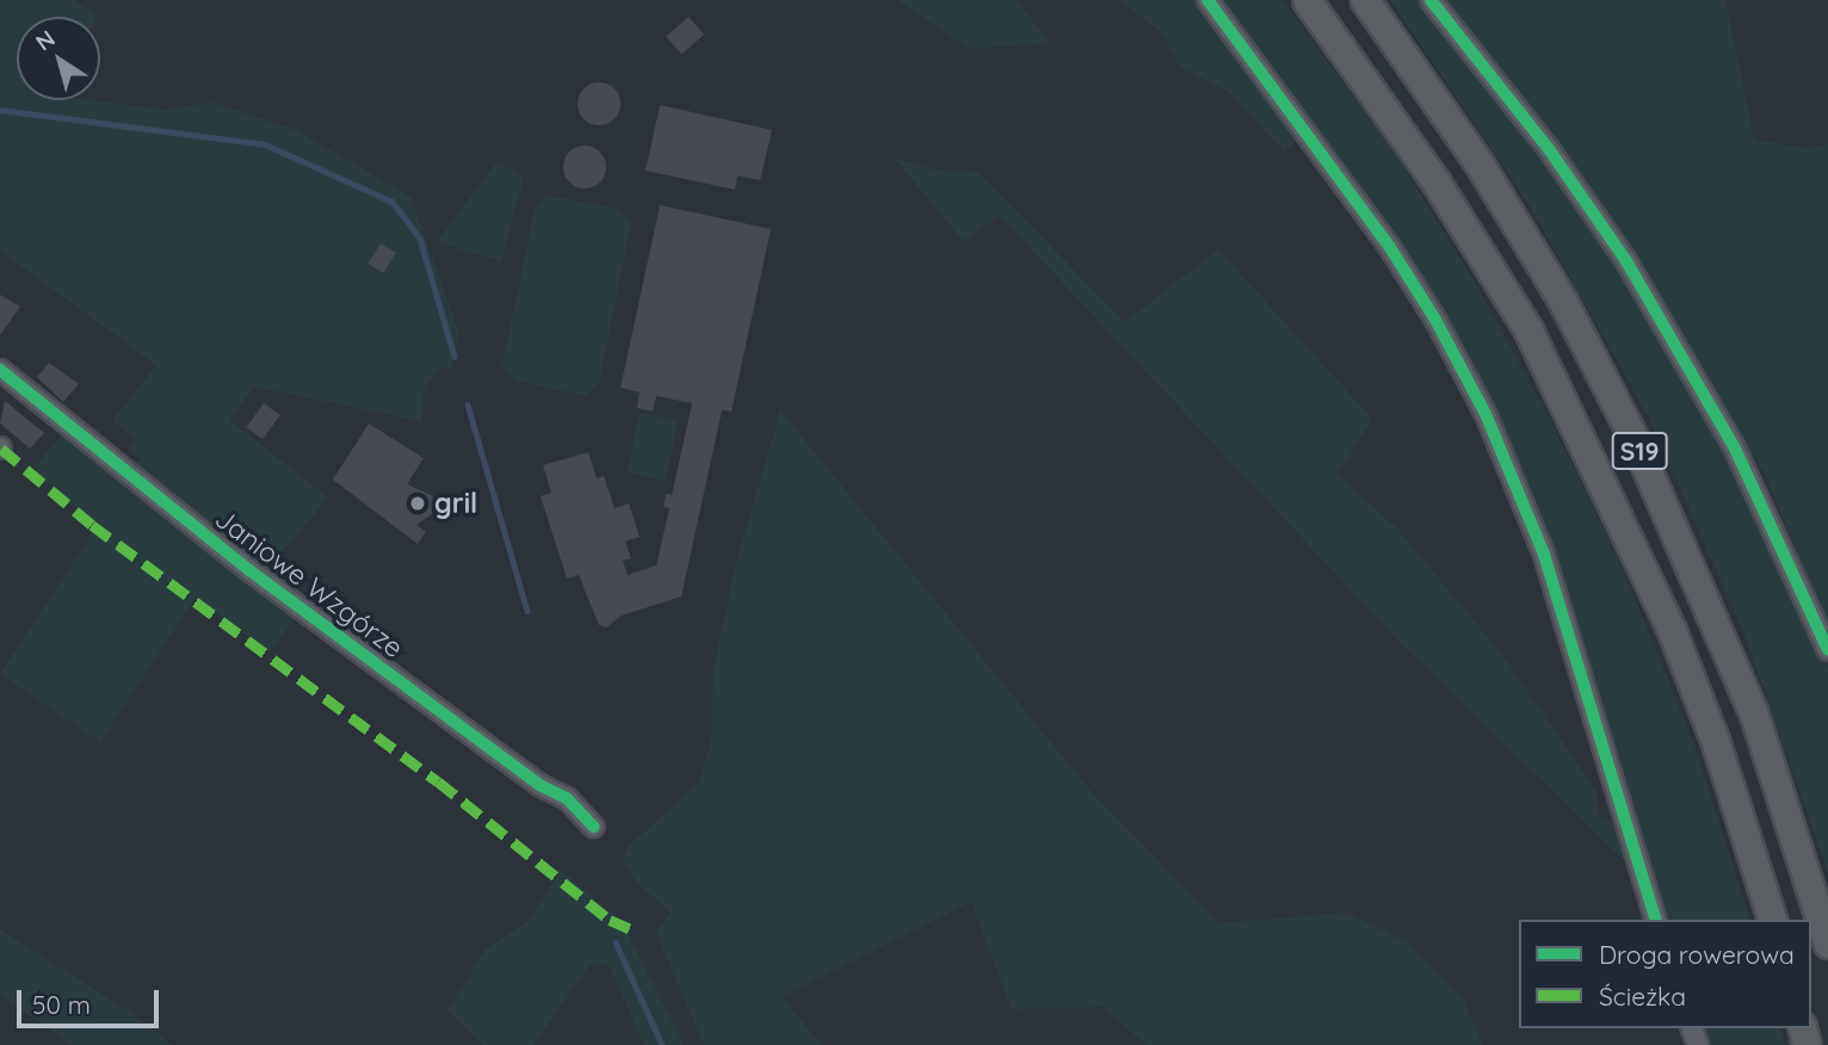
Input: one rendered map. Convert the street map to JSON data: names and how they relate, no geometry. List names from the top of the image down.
{
  "streets": {
    "highway": ["S19"],
    "street": ["Janiowe Wzgórze"]
  },
  "places": ["gril"],
  "legend": ["Droga rowerowa", "Ścieżka"],
  "scale_bar": "50 m",
  "north": "top left"
}
